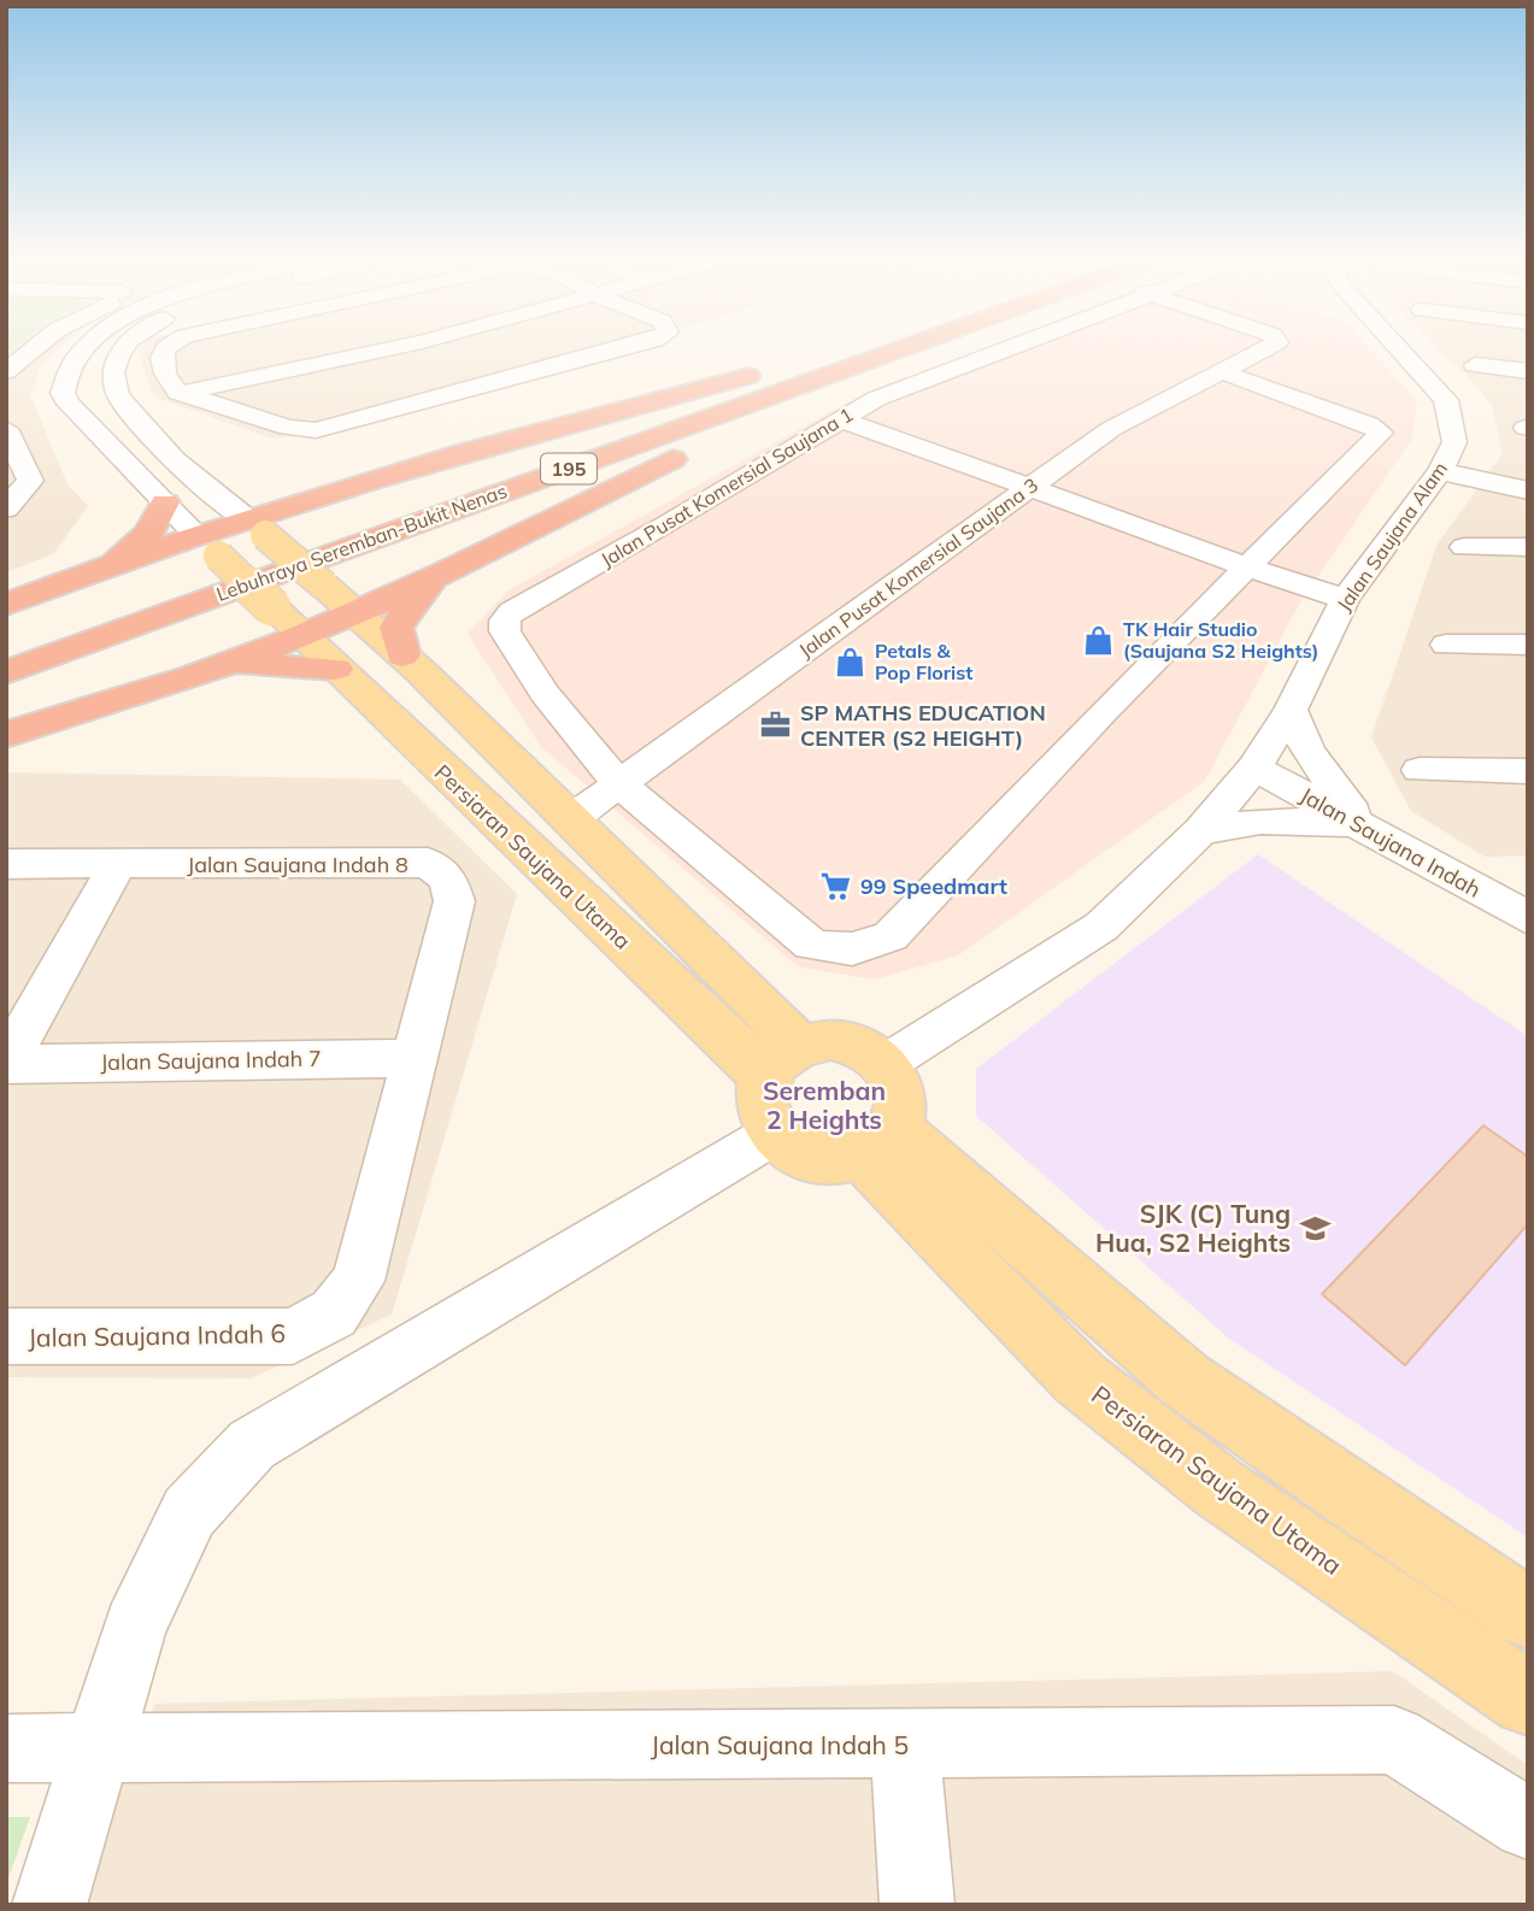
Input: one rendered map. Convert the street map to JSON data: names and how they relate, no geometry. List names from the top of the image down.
{
  "streets": {
    "highway": ["195", "Lebuhraya Seremban-Bukit Nenas"],
    "main road": ["Persiaran Saujana Utama"],
    "street": [
      "Jalan Pusat Komersial Saujana 1",
      "Jalan Saujana Alam",
      "Jalan Pusat Komersial Saujana 3",
      "Jalan Saujana Indah",
      "Jalan Saujana Indah 8",
      "Jalan Saujana Indah 7",
      "Jalan Saujana Indah 6",
      "Jalan Saujana Indah 5"
    ]
  },
  "crossings": [
    ["Jalan Pusat Komersial Saujana 1", "Jalan Pusat Komersial Saujana 3"],
    ["Jalan Saujana Alam", "Jalan Saujana Indah"],
    ["Jalan Saujana Alam", "Persiaran Saujana Utama"],
    ["Jalan Saujana Indah 8", "Jalan Saujana Indah 7"],
    ["Jalan Saujana Indah 8", "Jalan Saujana Indah 6"],
    ["Jalan Saujana Indah 7", "Jalan Saujana Indah 6"]
  ],
  "districts": ["Seremban 2 Heights"],
  "places": {
    "shop": ["TK Hair Studio (Saujana S2 Heights)", "Petals & Pop Florist"],
    "office": ["SP MATHS EDUCATION CENTER (S2 HEIGHT)"],
    "supermarket": ["99 Speedmart"],
    "school or university": ["SJK (C) Tung Hua, S2 Heights"]
  }
}
